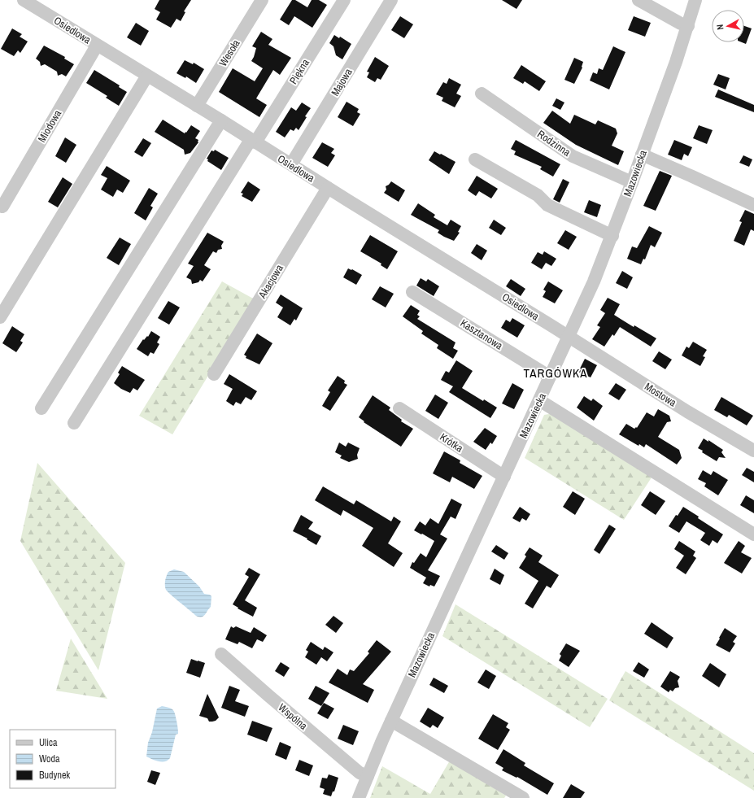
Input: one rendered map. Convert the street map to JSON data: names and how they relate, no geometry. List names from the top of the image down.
{
  "streets": {
    "street": [
      "Osiedlowa",
      "Wesoła",
      "Piękna",
      "Majowa",
      "Miodowa",
      "Rodzinna",
      "Mazowiecka",
      "Akacjowa",
      "Kasztanowa",
      "Mostowa",
      "Krótka",
      "Wspólna"
    ]
  },
  "crossings": [
    ["Osiedlowa", "Wesoła"],
    ["Osiedlowa", "Piękna"],
    ["Osiedlowa", "Majowa"],
    ["Osiedlowa", "Miodowa"],
    ["Osiedlowa", "Mazowiecka"],
    ["Osiedlowa", "Akacjowa"],
    ["Osiedlowa", "Mostowa"],
    ["Rodzinna", "Mazowiecka"],
    ["Mazowiecka", "Kasztanowa"],
    ["Mazowiecka", "Mostowa"],
    ["Mazowiecka", "Krótka"],
    ["Mazowiecka", "Wspólna"]
  ],
  "districts": ["TARGÓWKA"],
  "legend": ["Ulica", "Woda", "Budynek"],
  "north": "left"
}
